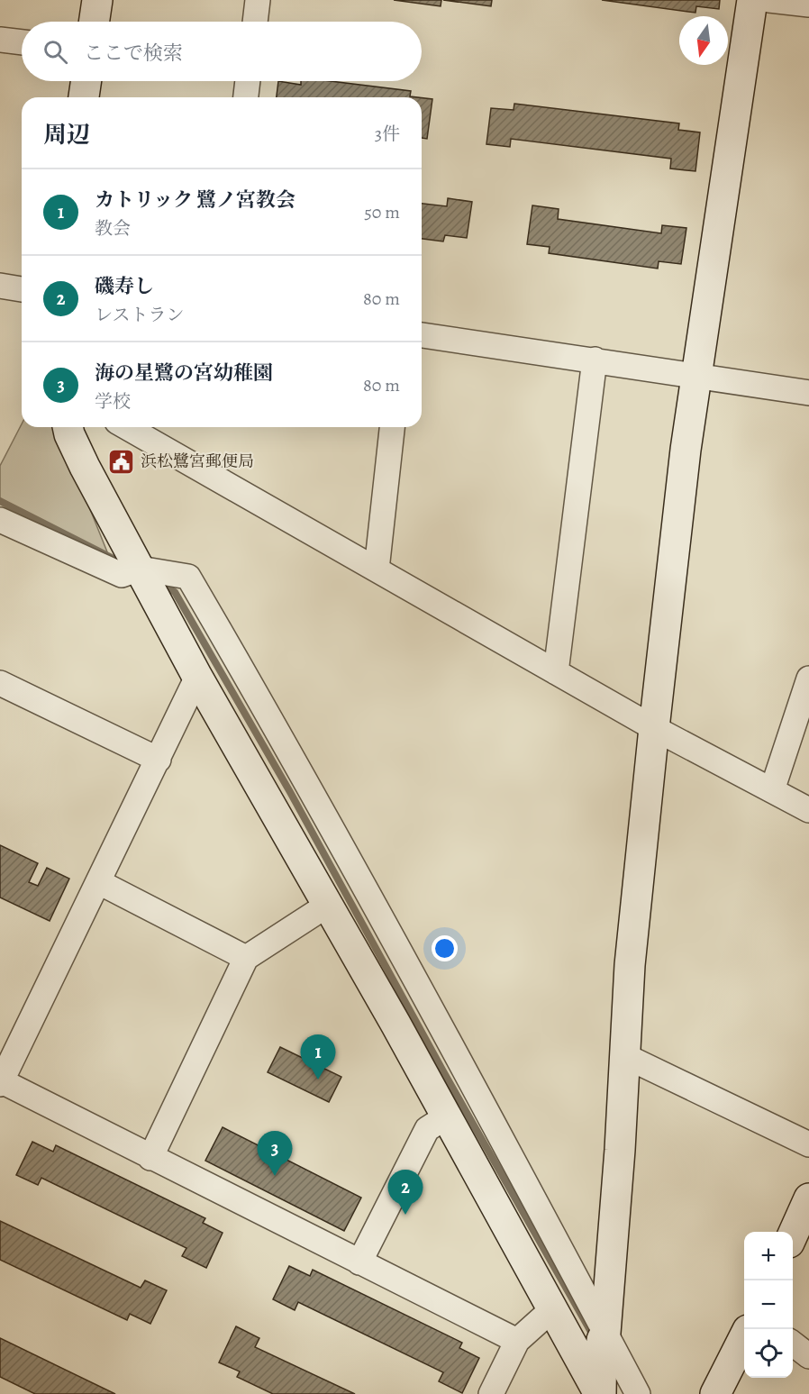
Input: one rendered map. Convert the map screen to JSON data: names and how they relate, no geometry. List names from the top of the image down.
{
  "places": {
    "public building": ["浜松鷺宮郵便局"]
  },
  "north": "bottom",
  "page": {
    "search": "ここで検索",
    "heading": ["周辺", "3件"],
    "list": [
      {
        "mark": "1",
        "name": "カトリック 鷺ノ宮教会",
        "note": "教会",
        "value": "50 m"
      },
      {
        "mark": "2",
        "name": "磯寿し",
        "note": "レストラン",
        "value": "80 m"
      },
      {
        "mark": "3",
        "name": "海の星鷺の宮幼稚園",
        "note": "学校",
        "value": "80 m"
      }
    ],
    "pins": ["1", "3", "2"],
    "map_buttons": ["+", "−"]
  }
}
